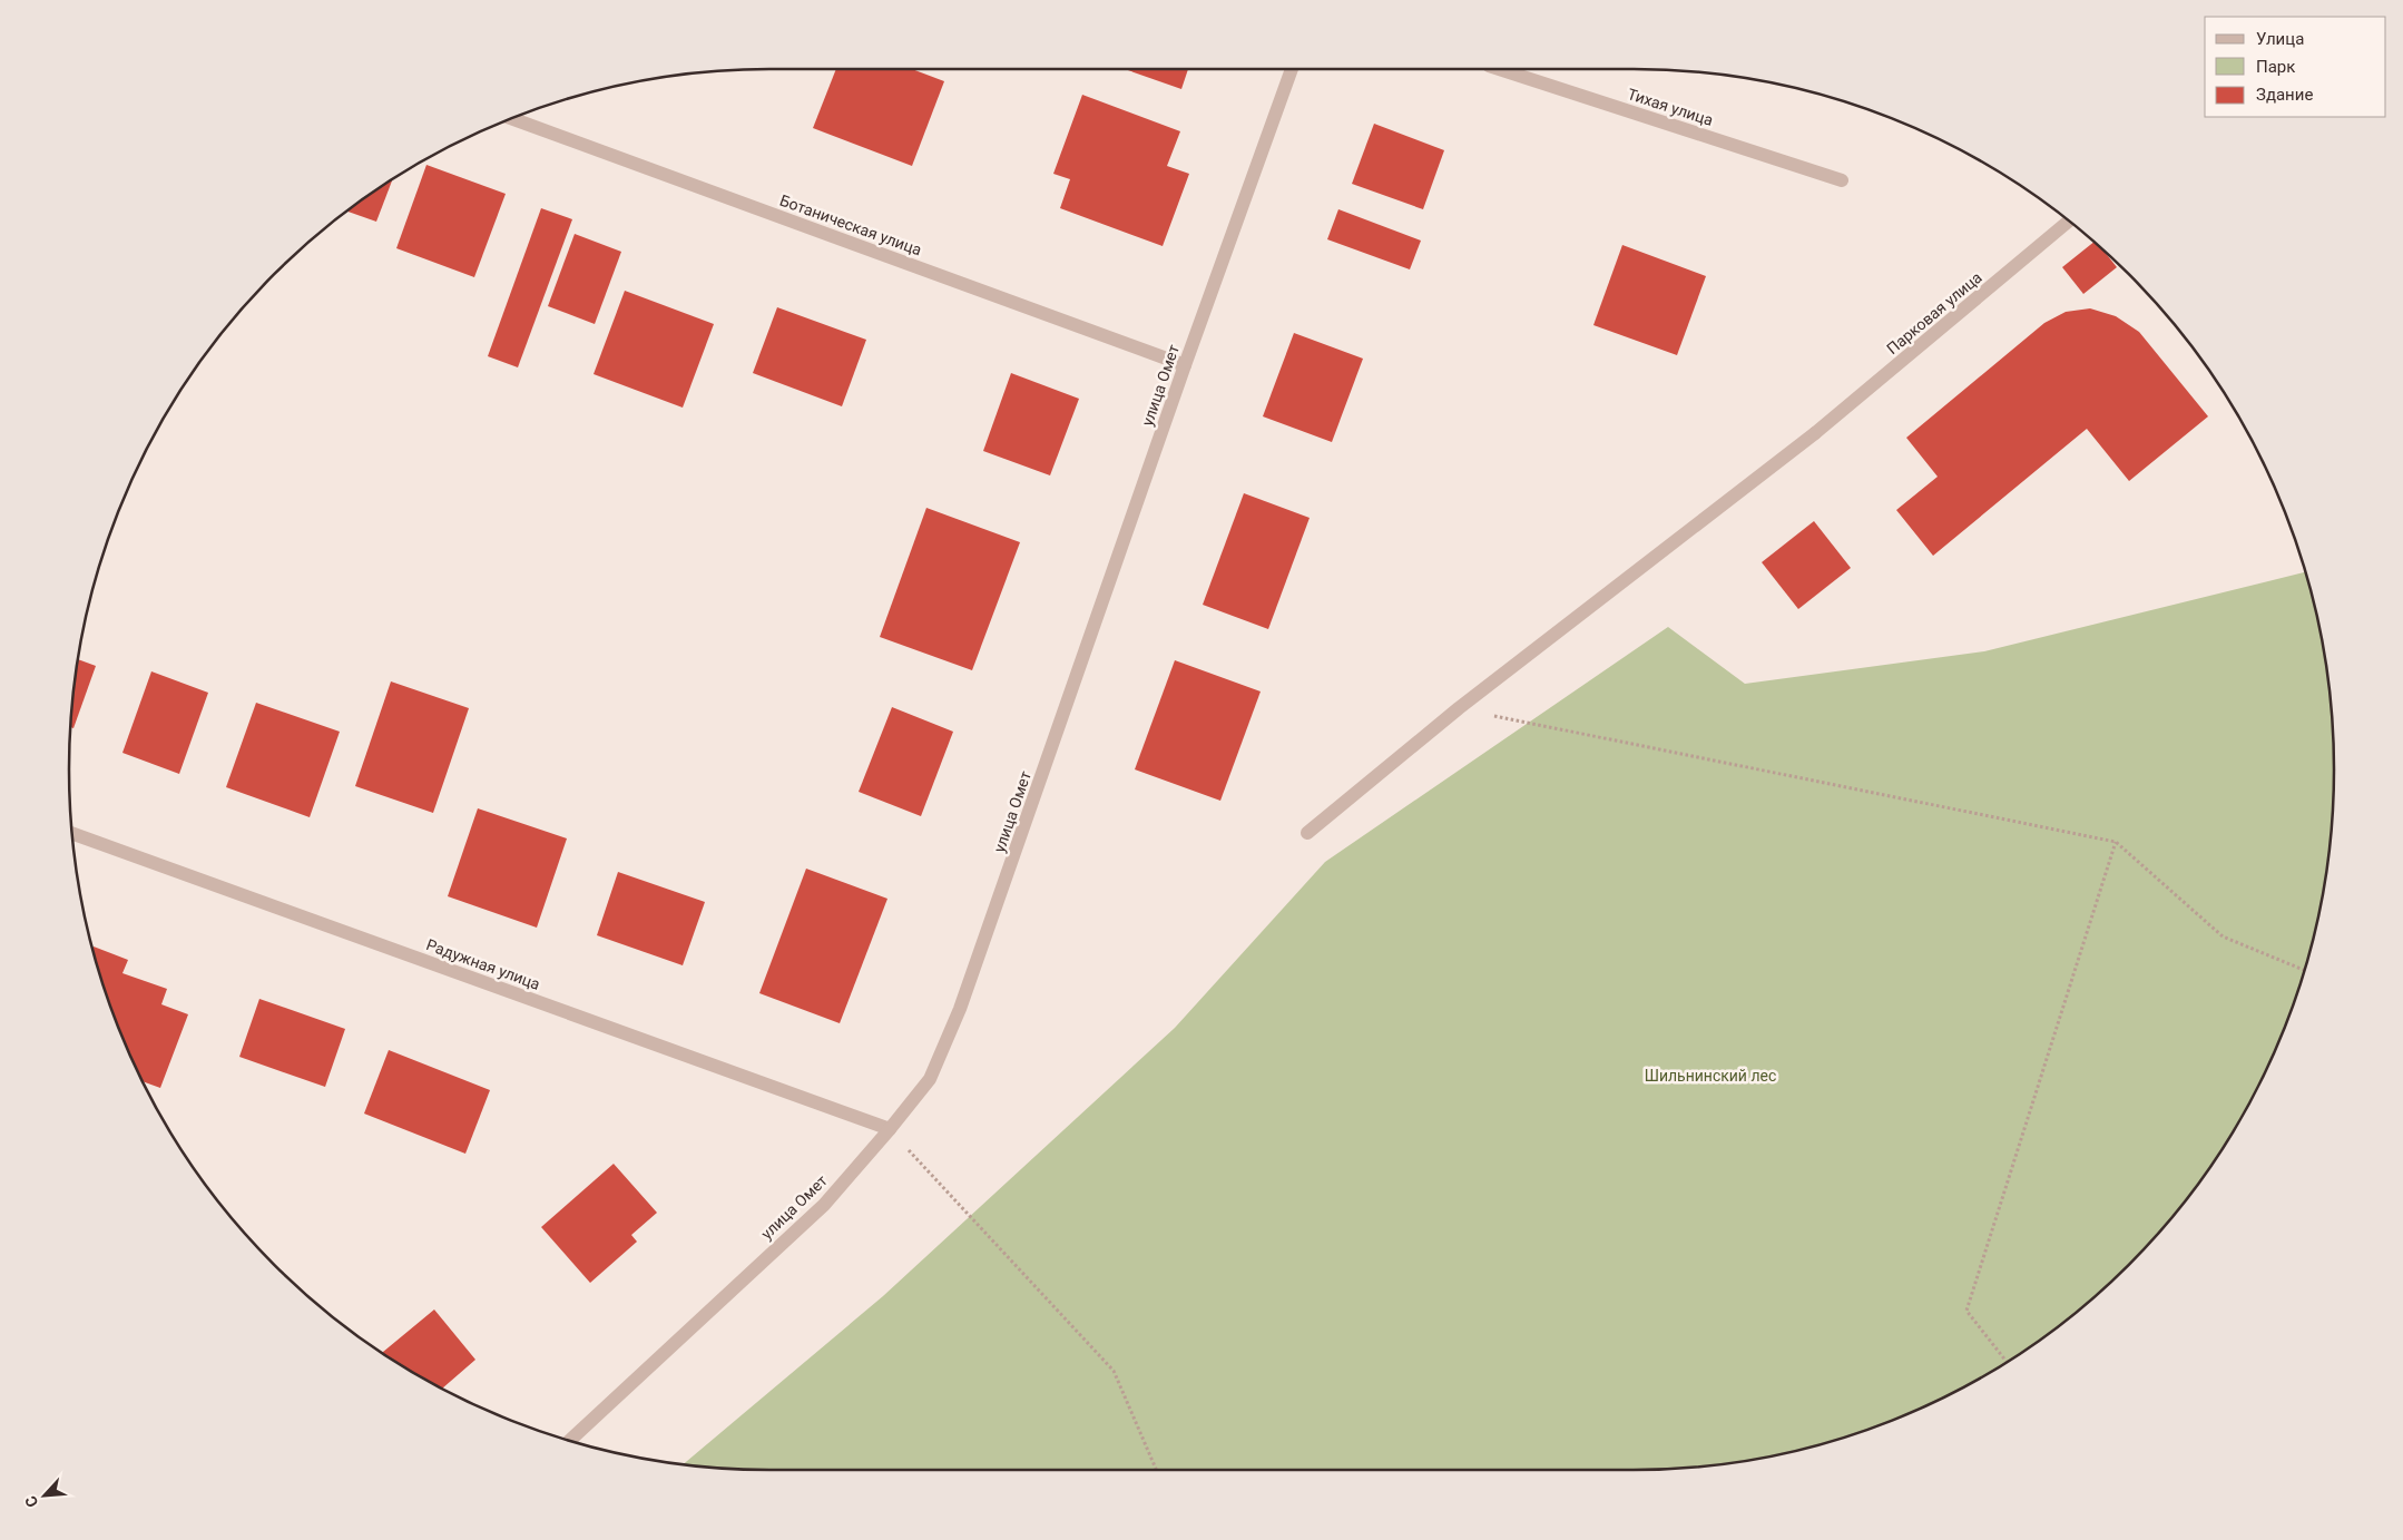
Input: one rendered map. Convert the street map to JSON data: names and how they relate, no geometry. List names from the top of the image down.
{
  "streets": {
    "street": [
      "Тихая улица",
      "Ботаническая улица",
      "Парковая улица",
      "улица Омет",
      "Радужная улица"
    ]
  },
  "crossings": [
    ["Ботаническая улица", "улица Омет"],
    ["улица Омет", "Радужная улица"]
  ],
  "parks": ["Шильнинский лес"],
  "legend": ["Улица", "Парк", "Здание"],
  "north": "bottom left"
}
